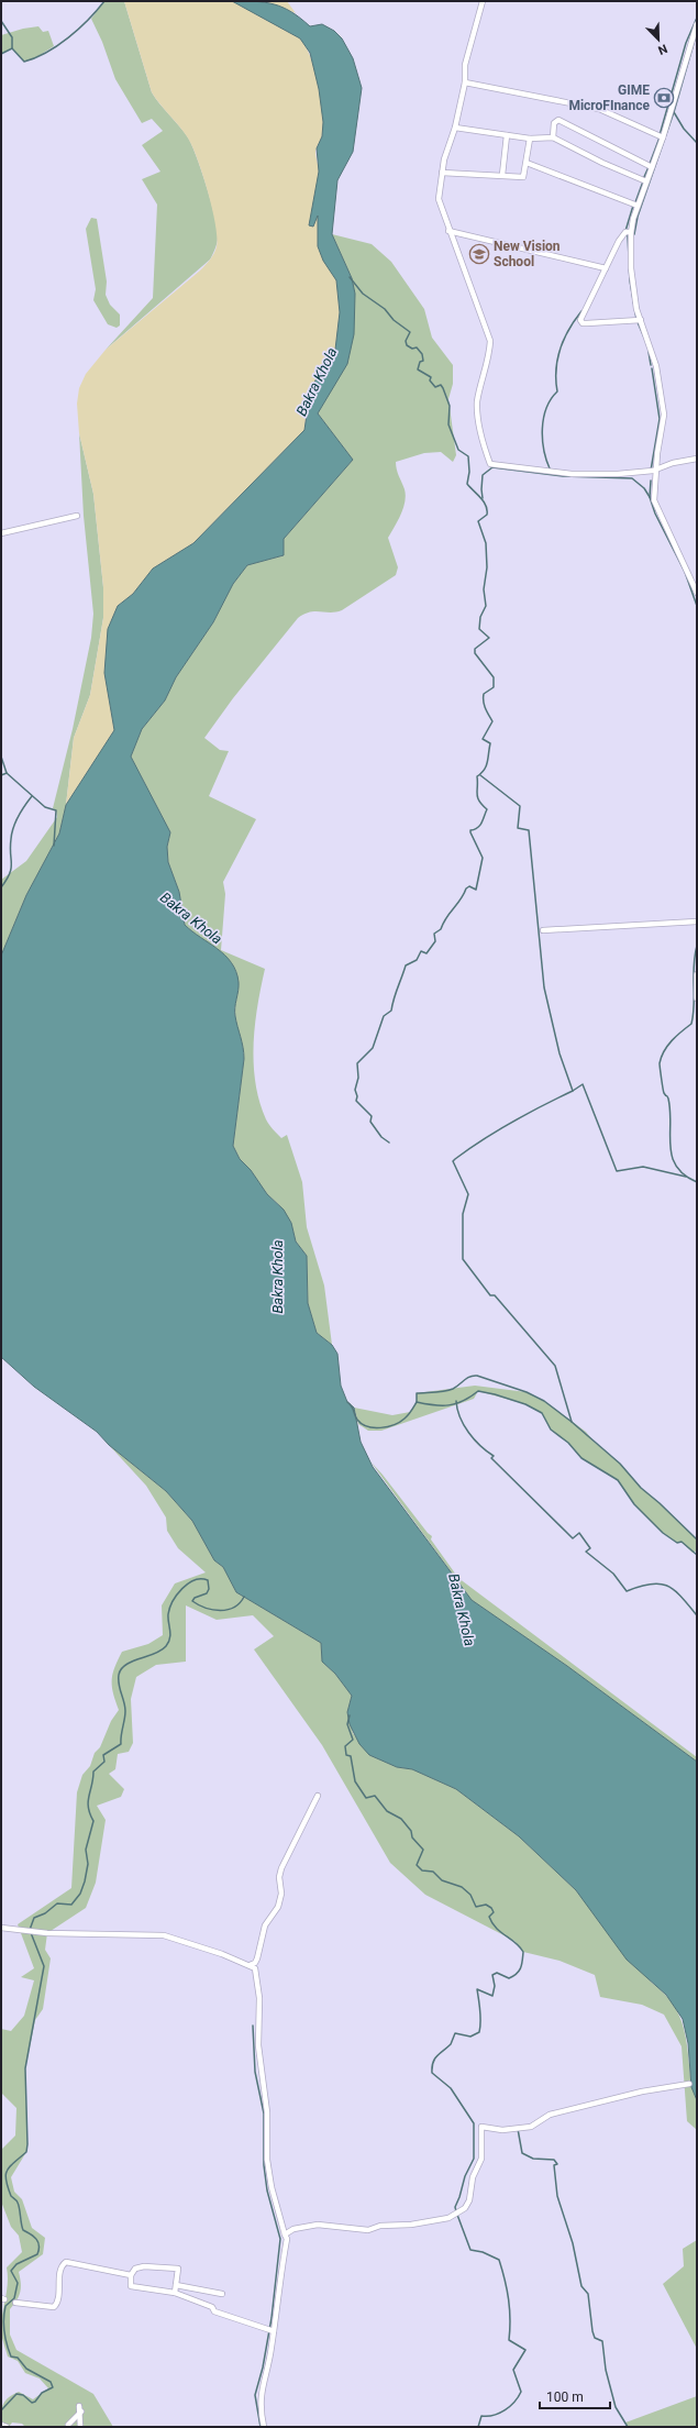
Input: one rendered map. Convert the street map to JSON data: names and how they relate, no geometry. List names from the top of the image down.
{
  "water": ["Bakra Khola"],
  "places": {
    "bank": ["GIME MicroFInance"],
    "school or university": ["New Vision School"]
  },
  "scale_bar": "100 m",
  "north": "bottom right"
}
